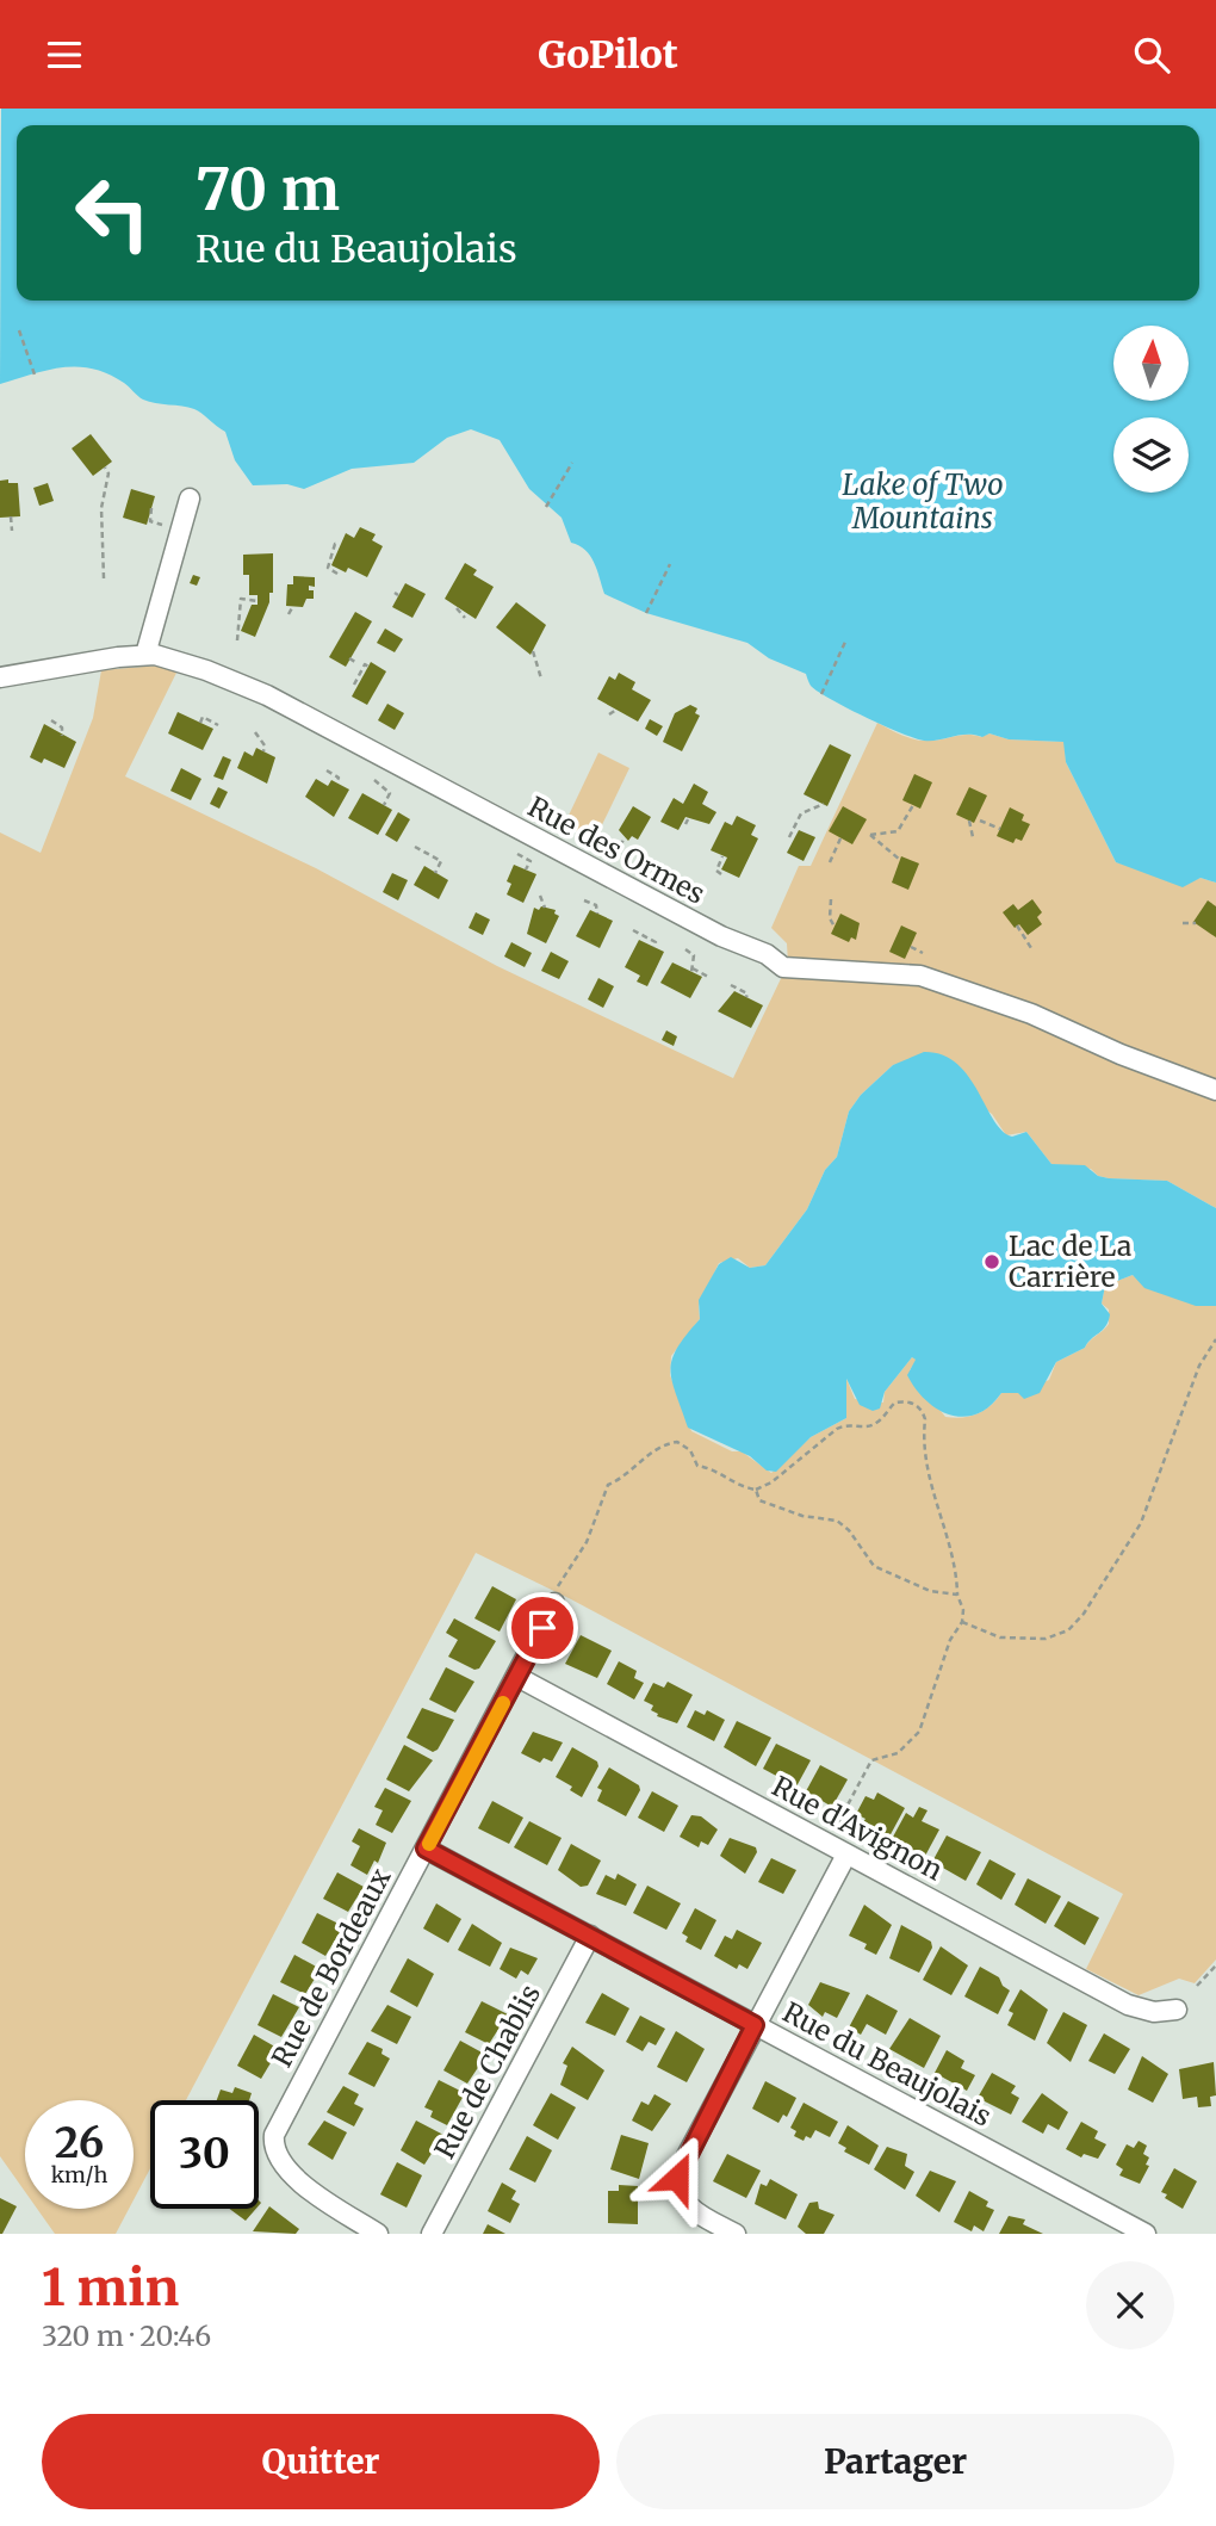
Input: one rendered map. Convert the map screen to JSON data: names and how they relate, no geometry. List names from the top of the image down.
{
  "streets": {
    "street": [
      "Rue des Ormes",
      "Rue d'Avignon",
      "Rue de Bordeaux",
      "Rue du Beaujolais",
      "Rue de Chablis"
    ]
  },
  "crossings": [
    ["Rue d'Avignon", "Rue de Bordeaux"],
    ["Rue de Bordeaux", "Rue du Beaujolais"],
    ["Rue du Beaujolais", "Rue de Chablis"]
  ],
  "water": ["Lake of Two Mountains"],
  "places": ["Lac de La Carrière"],
  "north": "top",
  "page": {
    "header": "GoPilot",
    "turn": ["70 m", "Rue du Beaujolais"],
    "speed": "26 km/h",
    "limit": "30",
    "heading": ["1 min", "320 m · 20:46"],
    "buttons": ["Quitter", "Partager"]
  }
}
